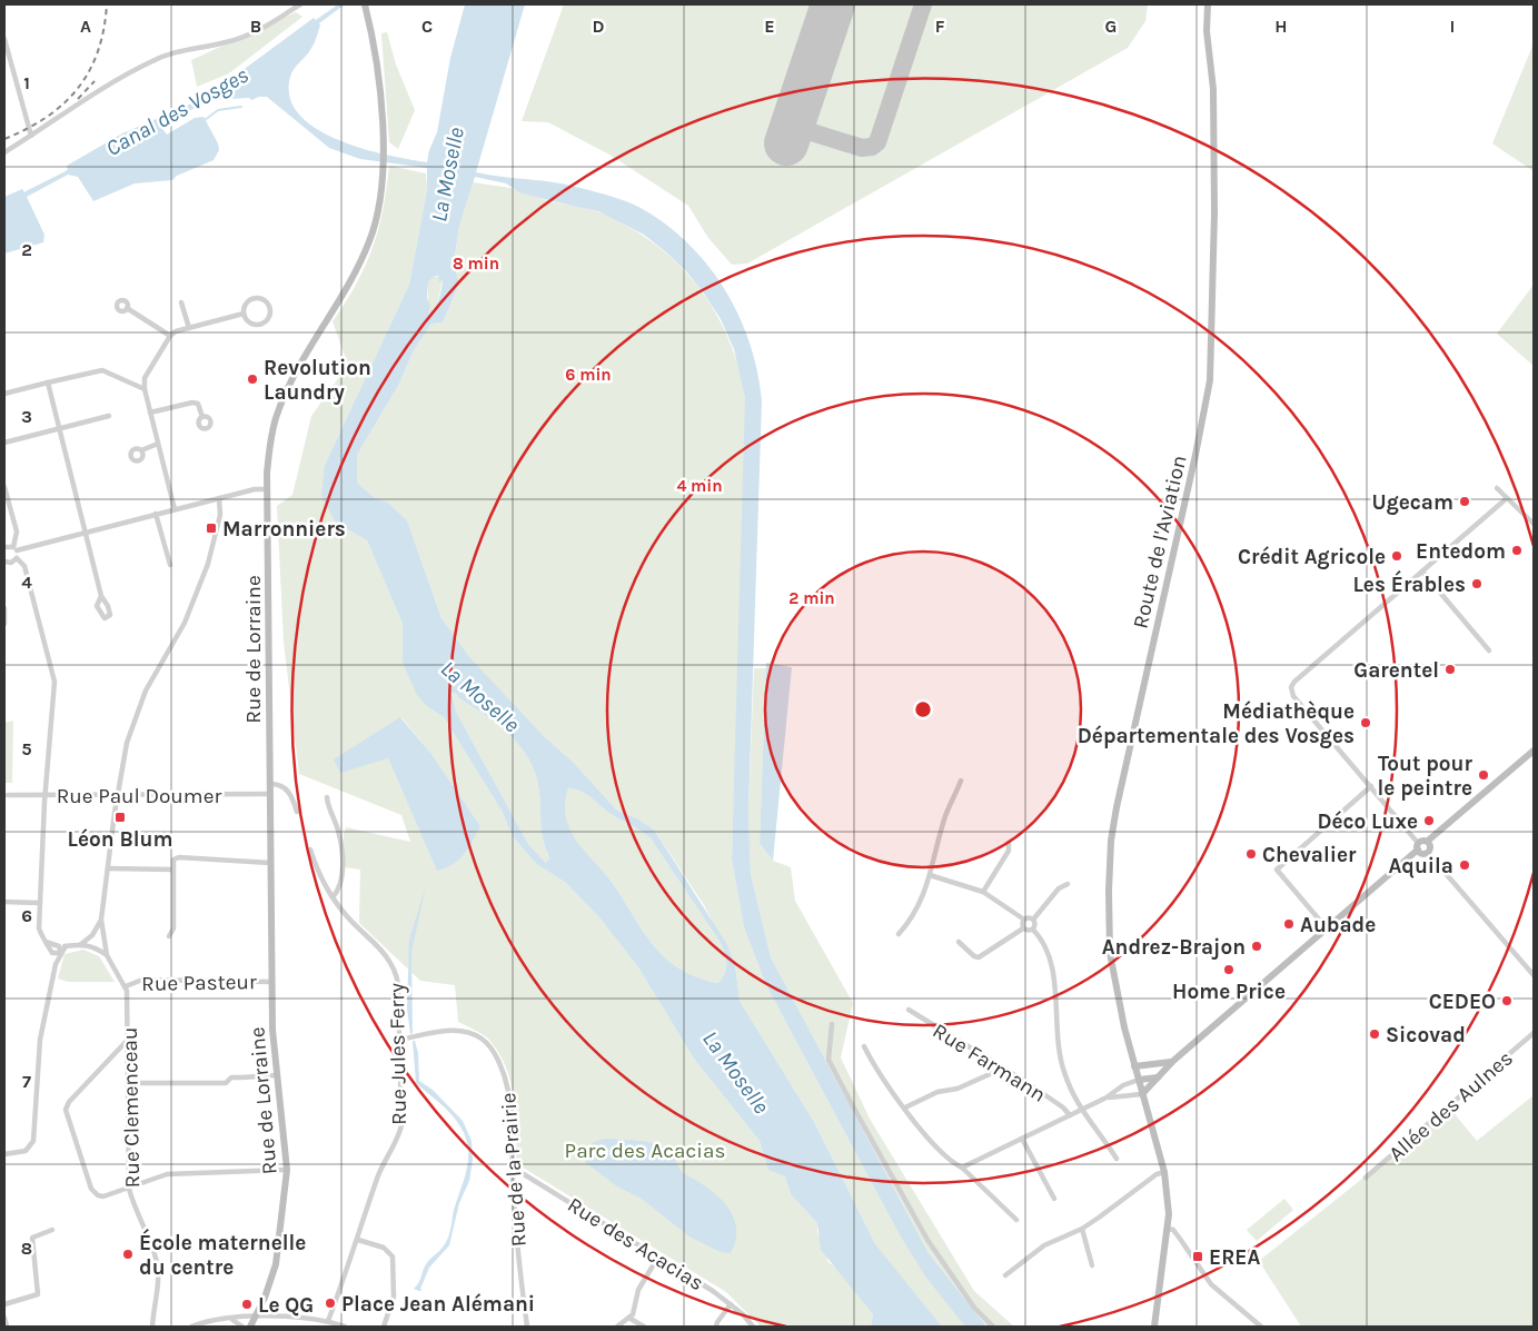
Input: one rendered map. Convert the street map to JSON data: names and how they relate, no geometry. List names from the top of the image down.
{
  "streets": {
    "street": [
      "Route de l'Aviation",
      "Rue de Lorraine",
      "Rue Paul Doumer",
      "Rue Pasteur",
      "Rue Jules Ferry",
      "Rue Farmann",
      "Allée des Aulnes",
      "Rue Clemenceau",
      "Rue de la Prairie",
      "Rue des Acacias"
    ]
  },
  "crossings": [
    ["Rue de Lorraine", "Rue Paul Doumer"],
    ["Rue de Lorraine", "Rue Pasteur"],
    ["Rue Pasteur", "Rue Clemenceau"],
    ["Rue Jules Ferry", "Rue de la Prairie"],
    ["Rue de la Prairie", "Rue des Acacias"]
  ],
  "water": ["Canal des Vosges", "La Moselle"],
  "parks": ["Parc des Acacias"],
  "places": {
    "other": [
      "Revolution Laundry",
      "Ugecam",
      "Entedom",
      "Crédit Agricole",
      "Les Érables",
      "Garentel",
      "Médiathèque Départementale des Vosges",
      "Tout pour le peintre",
      "Déco Luxe",
      "Chevalier",
      "Aquila",
      "Aubade",
      "Andrez-Brajon",
      "Home Price",
      "CEDEO",
      "Sicovad",
      "École maternelle du centre",
      "Place Jean Alémani",
      "Le QG"
    ],
    "transit": ["Marronniers", "Léon Blum", "EREA"]
  },
  "grid": {
    "columns": [
      "A",
      "B",
      "C",
      "D",
      "E",
      "F",
      "G",
      "H",
      "I"
    ],
    "rows": [
      "1",
      "2",
      "3",
      "4",
      "5",
      "6",
      "7",
      "8"
    ]
  },
  "rings": [
    "8 min",
    "6 min",
    "4 min",
    "2 min"
  ]
}
